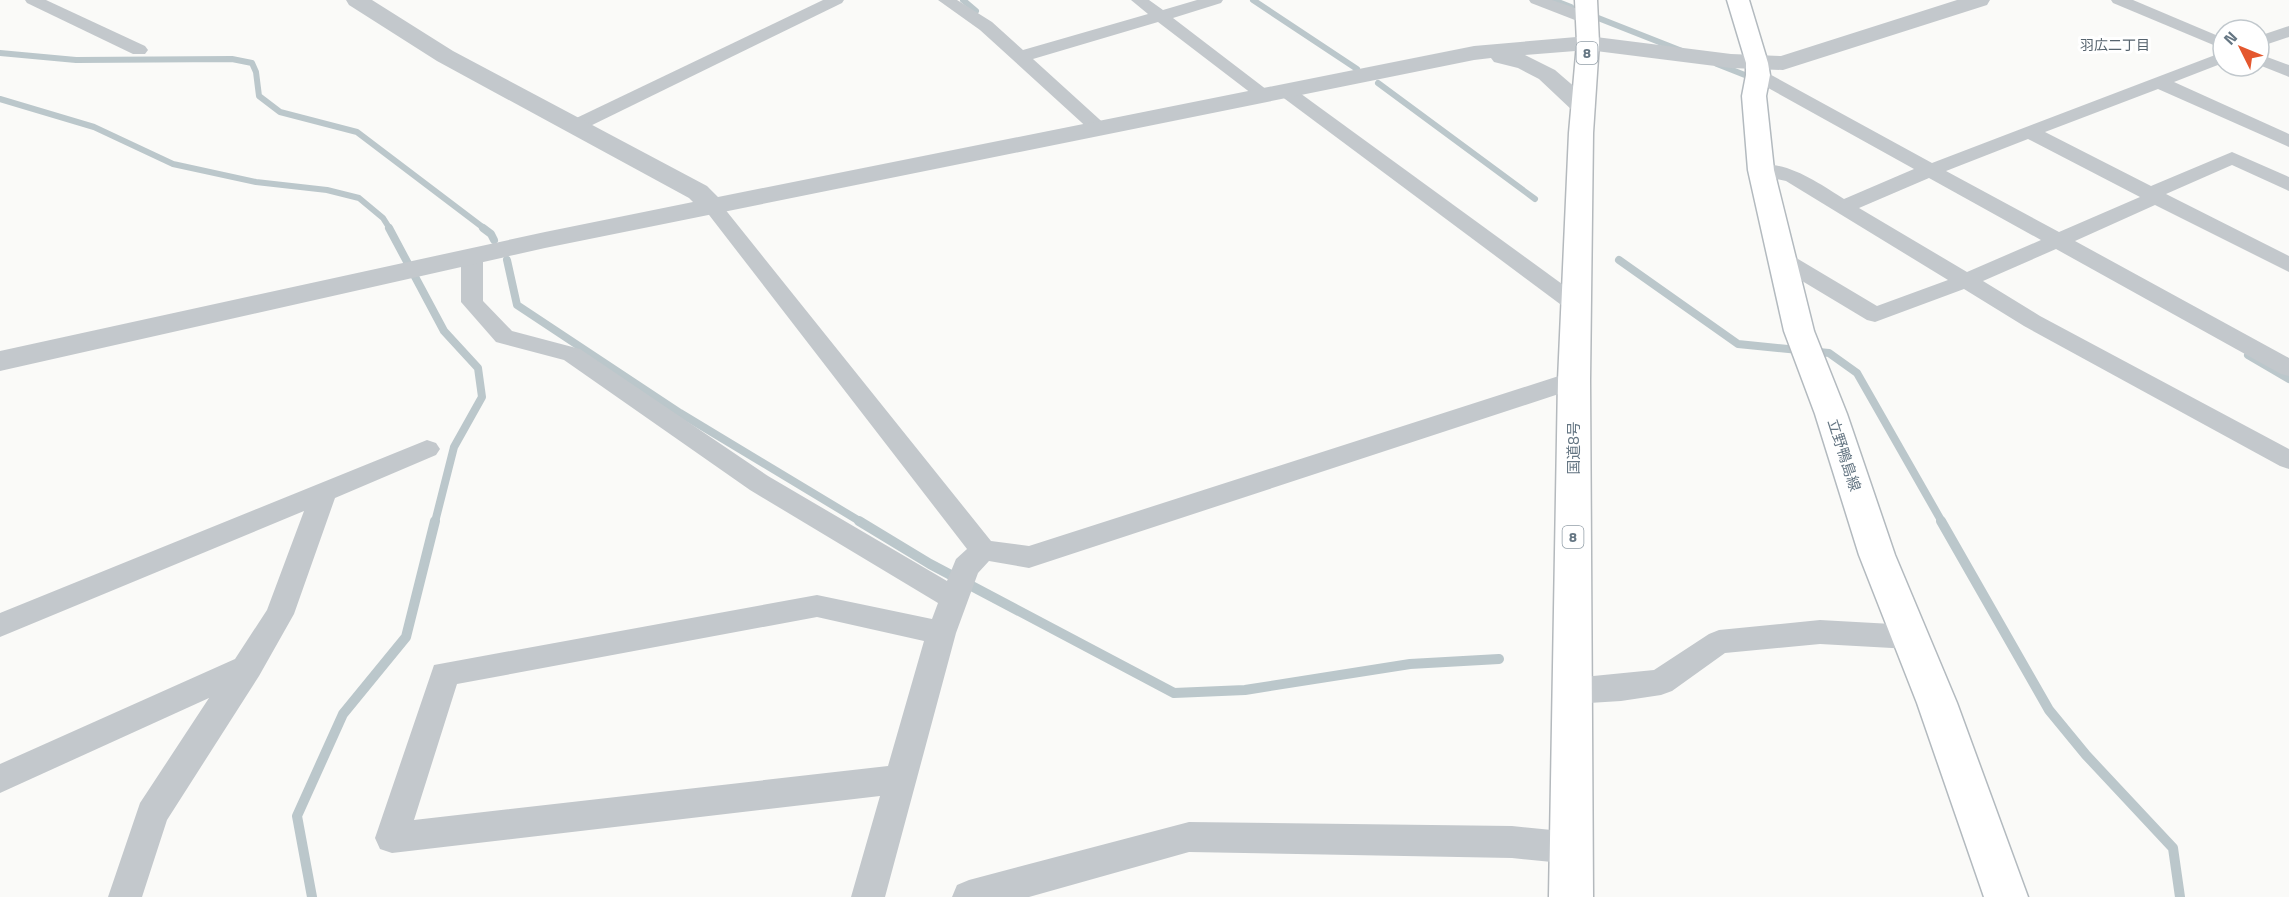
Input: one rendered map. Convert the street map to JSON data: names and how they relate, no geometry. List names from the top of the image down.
{
  "streets": {
    "main road": ["8", "国道8号", "立野鴨島線"]
  },
  "districts": ["羽広二丁目"],
  "north": "top left"
}
